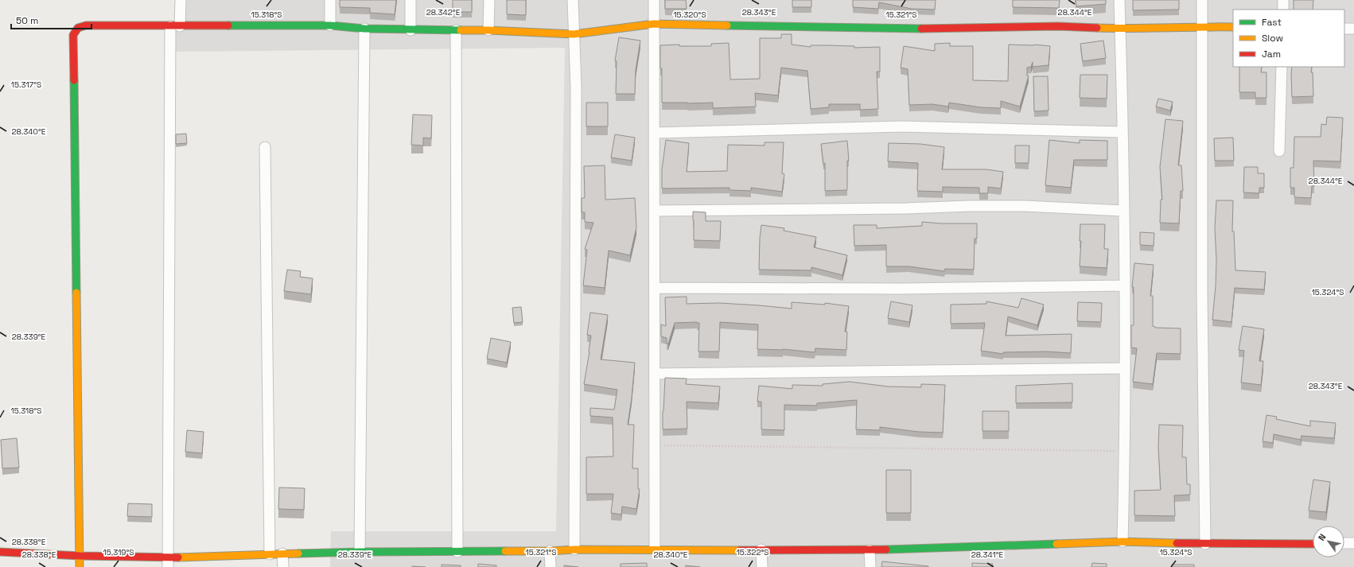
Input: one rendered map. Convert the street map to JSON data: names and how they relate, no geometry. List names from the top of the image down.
{
  "legend": ["Fast", "Slow", "Jam"],
  "scale_bar": "50 m",
  "north": "top left",
  "coordinates": [
    "28.344°E",
    "28.342°E",
    "28.343°E",
    "15.321°S",
    "15.318°S",
    "15.320°S",
    "15.317°S",
    "28.340°E",
    "15.324°S",
    "28.339°E",
    "28.338°E",
    "15.319°S",
    "15.322°S",
    "28.341°E"
  ]
}
